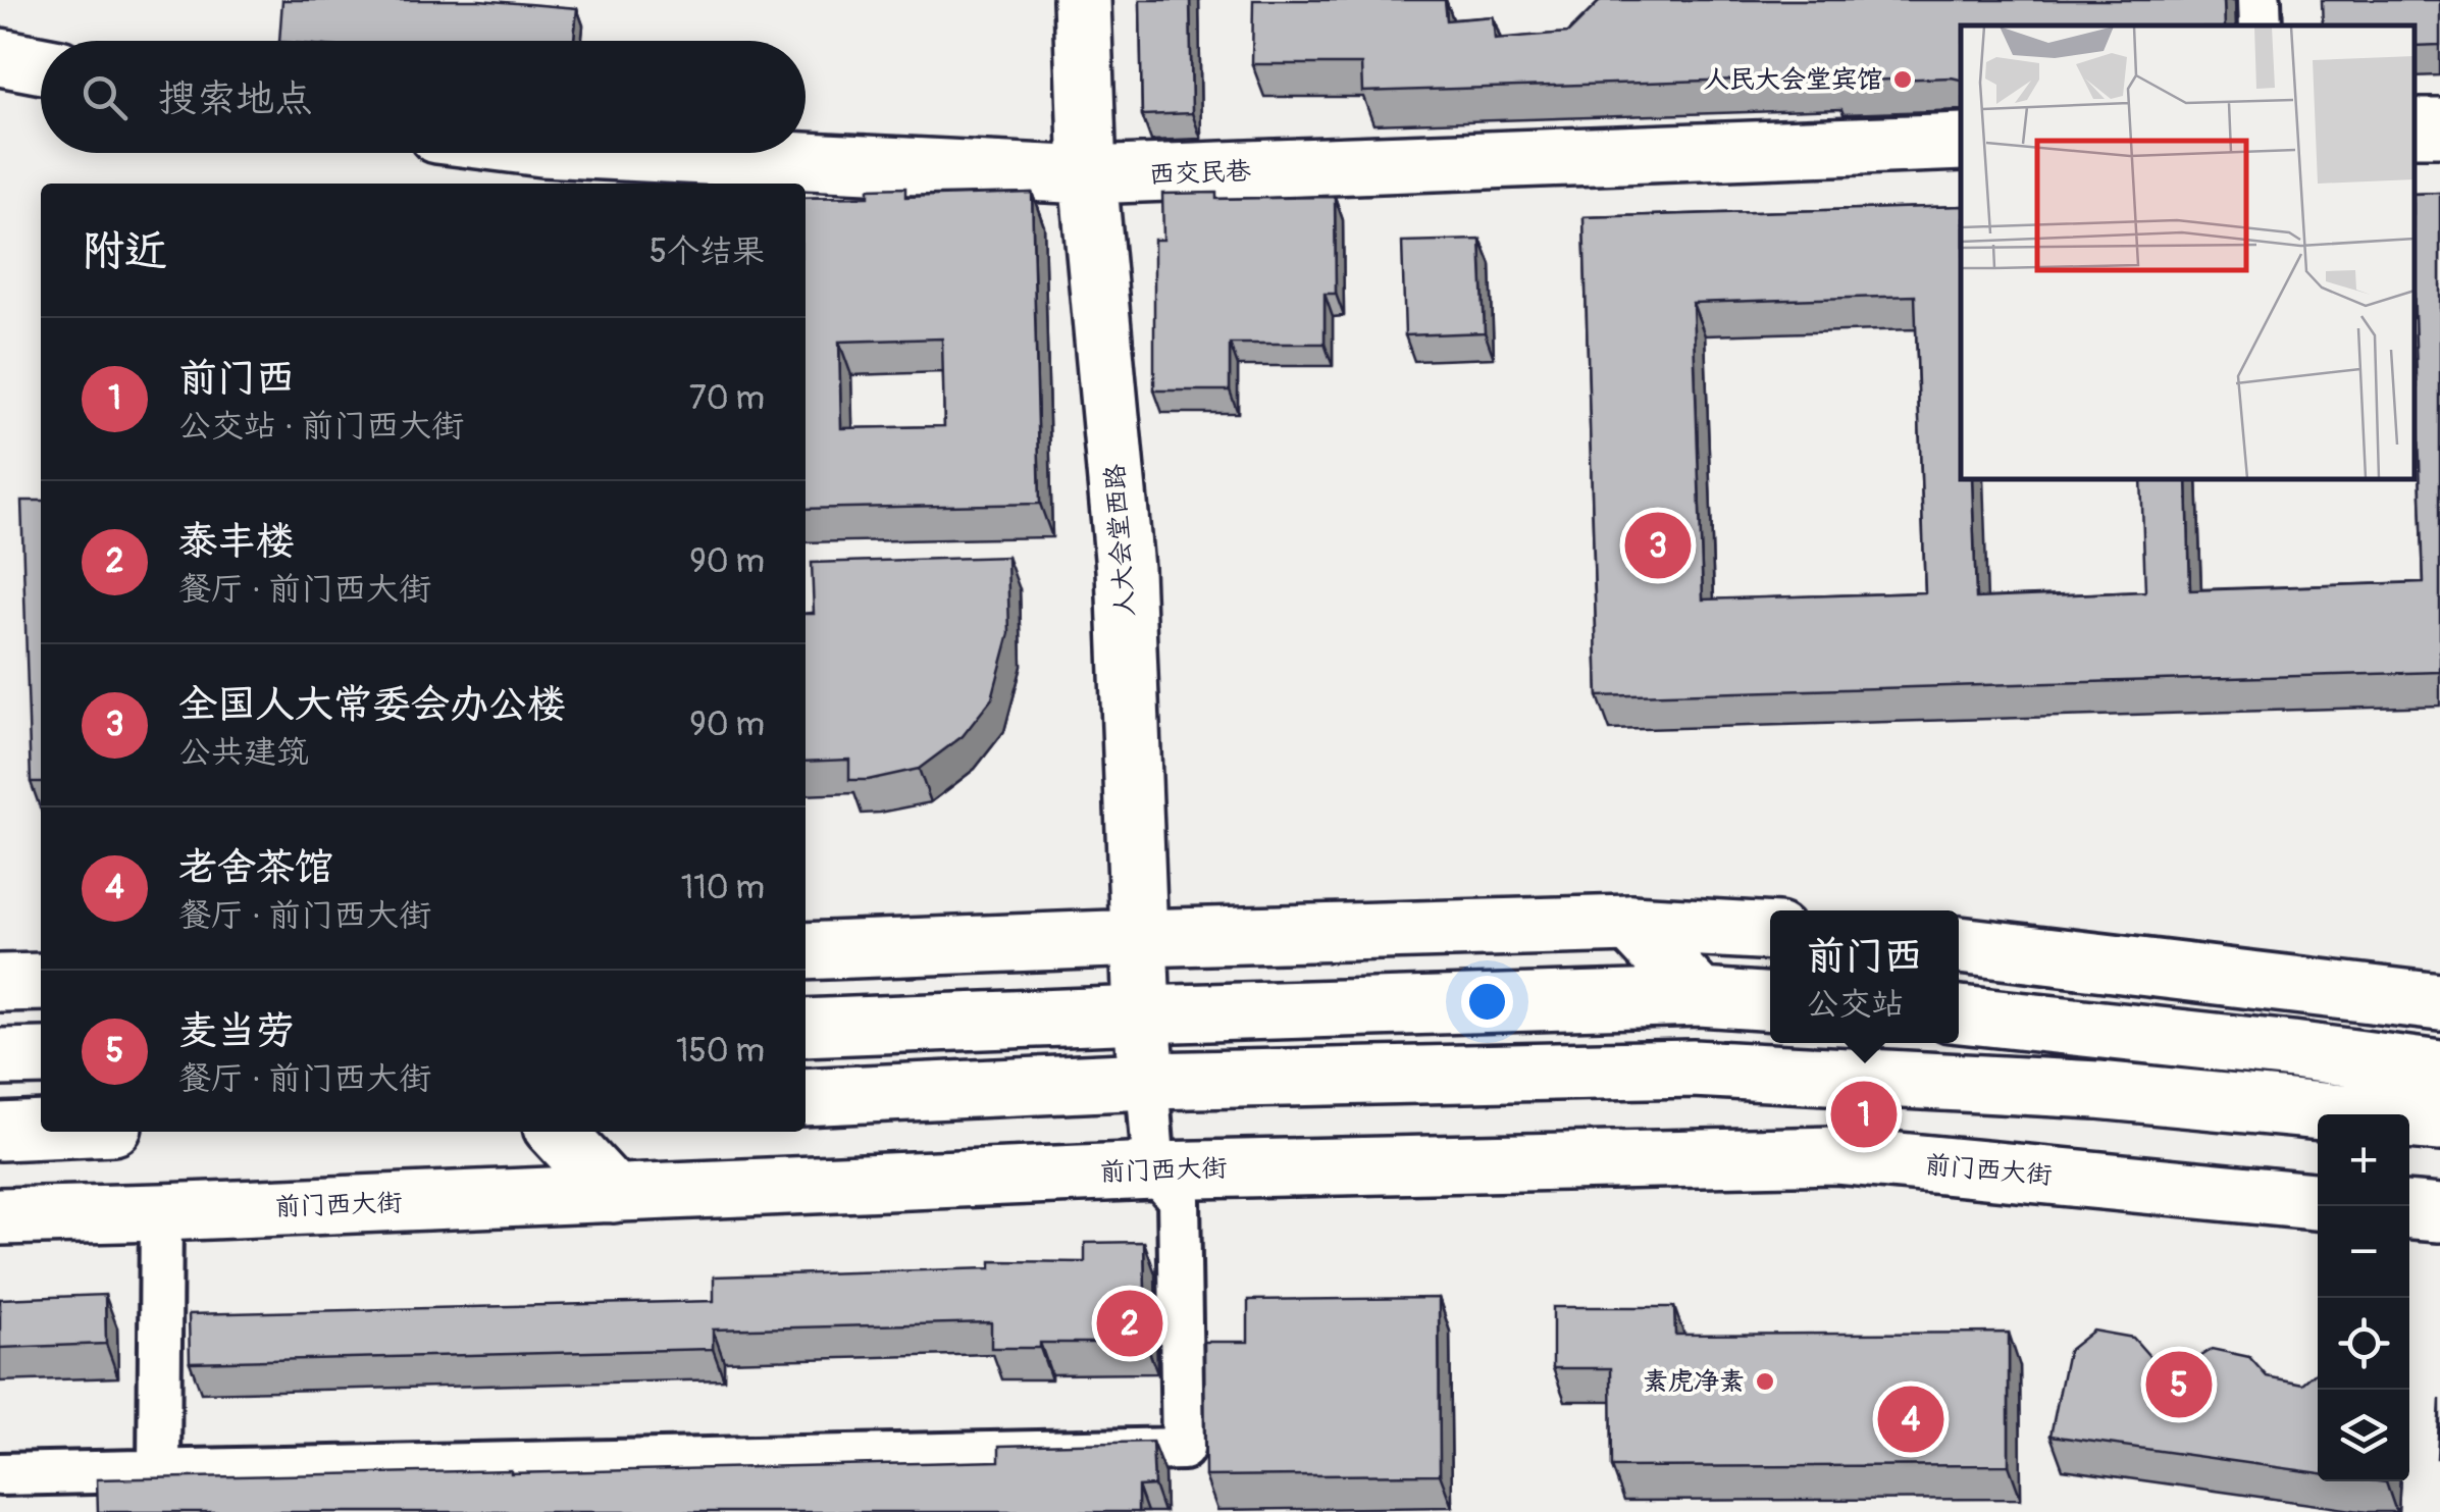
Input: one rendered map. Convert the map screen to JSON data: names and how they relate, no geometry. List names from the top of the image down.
{
  "streets": {
    "street": ["西交民巷", "人大会堂西路", "前门西大街"]
  },
  "crossings": [
    ["西交民巷", "人大会堂西路"]
  ],
  "places": ["人民大会堂宾馆", "素虎净素"],
  "page": {
    "search": "搜索地点",
    "heading": ["附近", "5个结果"],
    "list": [
      {
        "mark": "1",
        "name": "前门西",
        "note": "公交站 · 前门西大街",
        "value": "70 m"
      },
      {
        "mark": "2",
        "name": "泰丰楼",
        "note": "餐厅 · 前门西大街",
        "value": "90 m"
      },
      {
        "mark": "3",
        "name": "全国人大常委会办公楼",
        "note": "公共建筑",
        "value": "90 m"
      },
      {
        "mark": "4",
        "name": "老舍茶馆",
        "note": "餐厅 · 前门西大街",
        "value": "110 m"
      },
      {
        "mark": "5",
        "name": "麦当劳",
        "note": "餐厅 · 前门西大街",
        "value": "150 m"
      }
    ],
    "pins": [
      "3",
      "1",
      "2",
      "5",
      "4"
    ],
    "popup": ["前门西", "公交站"],
    "map_buttons": ["+", "−"]
  }
}
